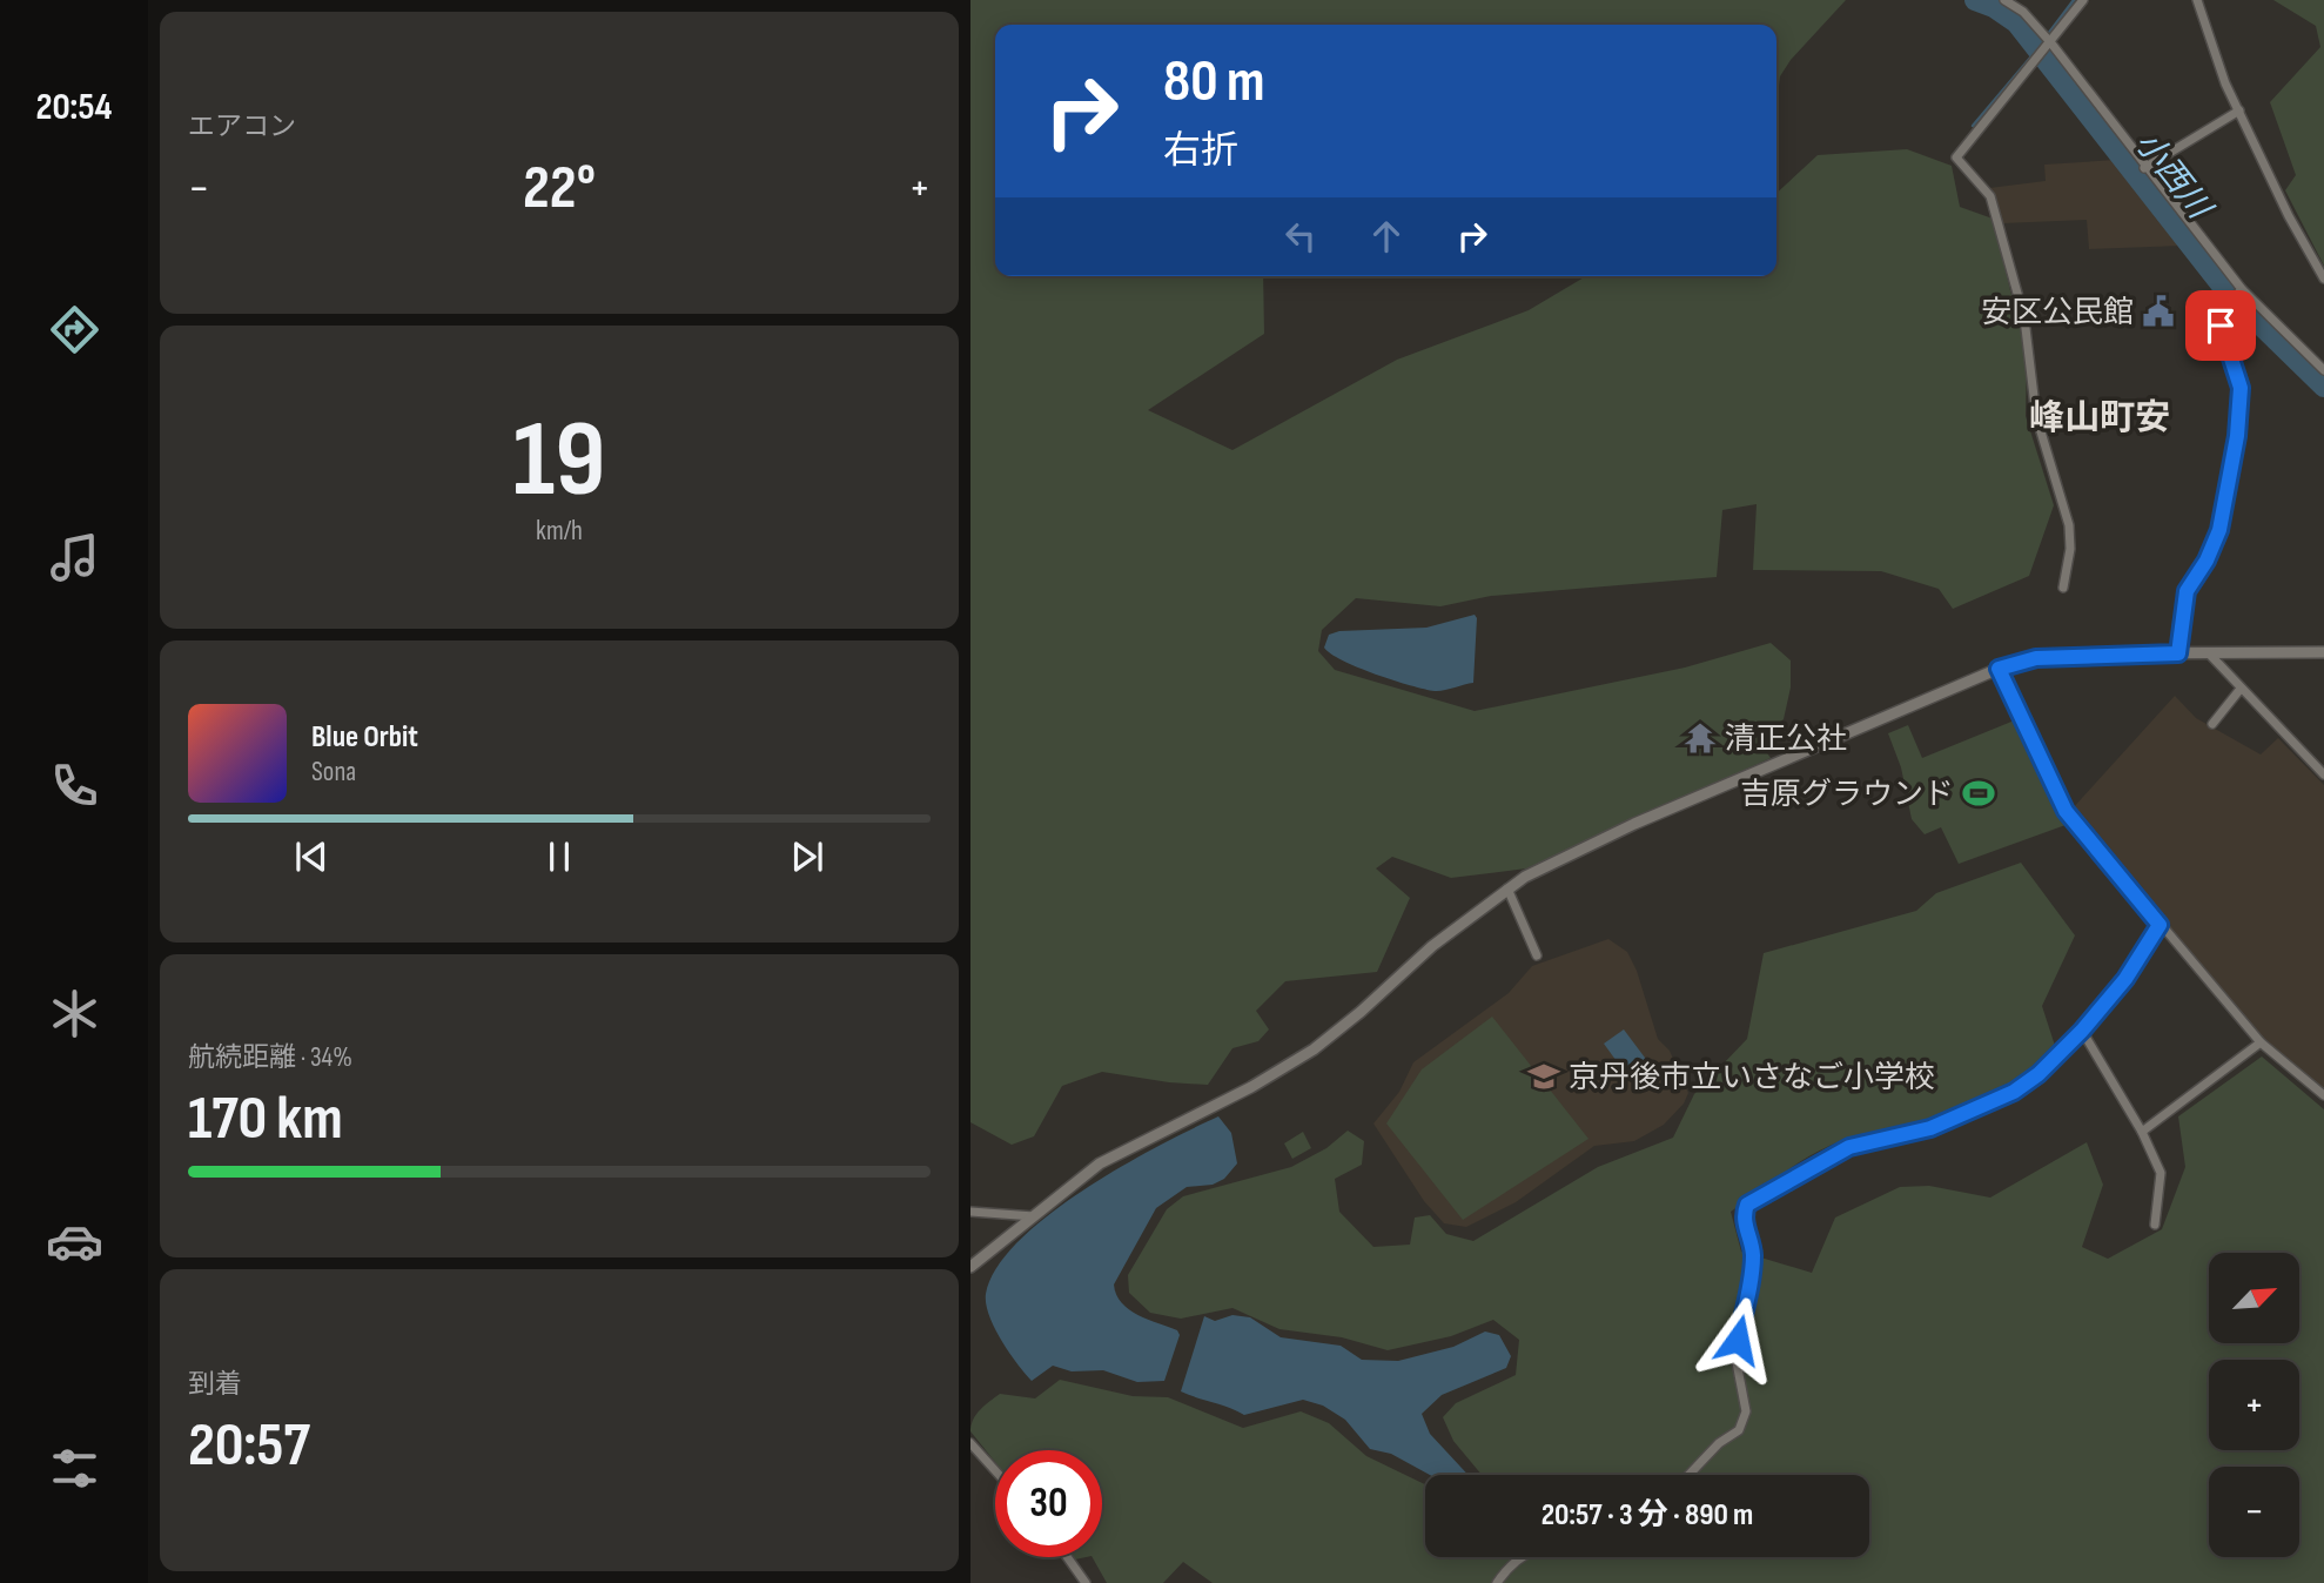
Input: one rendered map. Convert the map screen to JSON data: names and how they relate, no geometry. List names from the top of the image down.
{
  "districts": ["峰山町安"],
  "water": ["小西川"],
  "places": {
    "public building": ["安区公民館"],
    "temple": ["清正公社"],
    "sports": ["吉原グラウンド"],
    "school or university": ["京丹後市立いさなご小学校"]
  },
  "north": "top right",
  "page": {
    "tabs": "20:54",
    "tile": [
      "エアコン",
      ["19", "km/h"],
      ["航続距離 · 34%", "170 km"],
      ["到着", "20:57"]
    ],
    "turn": ["80 m", "右折"],
    "heat": ["−", "22°", "+"],
    "song": ["Blue Orbit", "Sona"],
    "map_buttons": ["+", "−"],
    "limit": "30",
    "trip": "20:57 · 3 分 · 890 m"
  }
}
